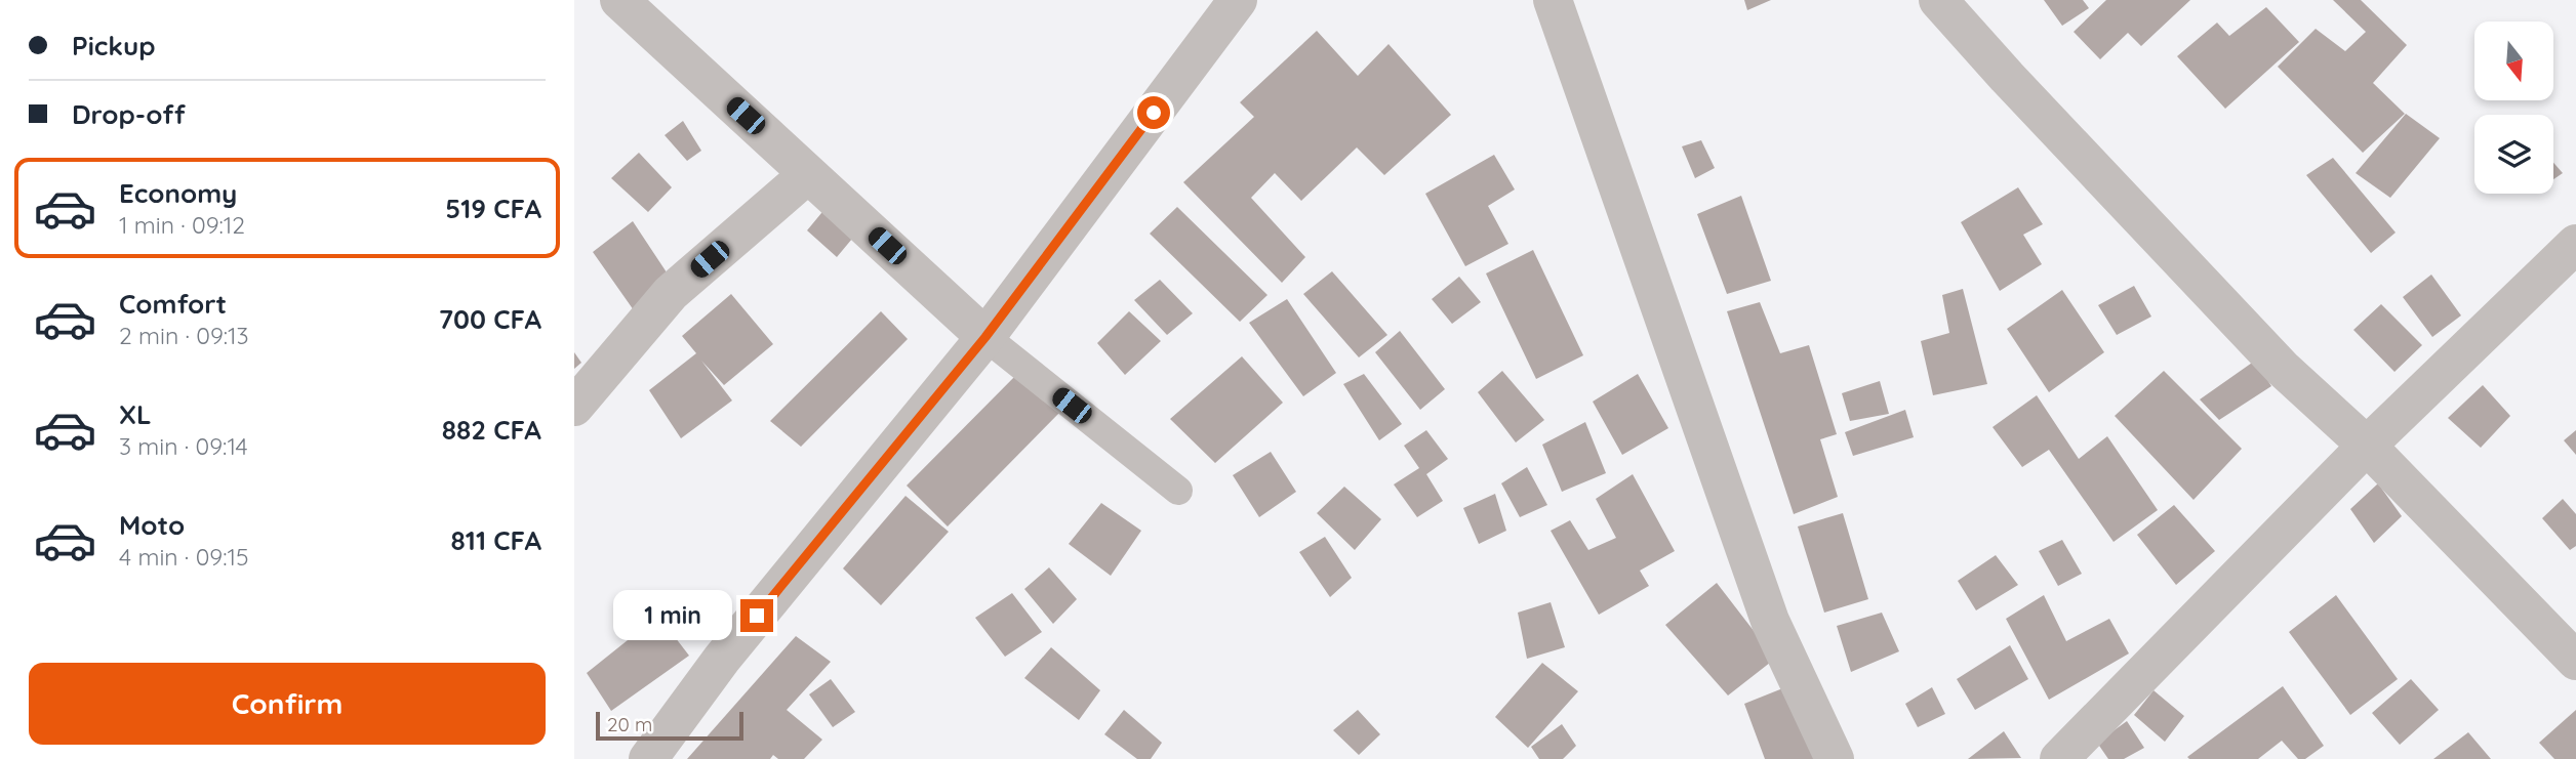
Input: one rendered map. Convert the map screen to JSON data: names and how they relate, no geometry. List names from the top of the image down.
{
  "scale_bar": "20 m",
  "north": "bottom",
  "page": {
    "banner": ["Pickup", "Drop-off"],
    "list": [
      {
        "name": "Economy",
        "note": "1 min · 09:12",
        "value": "519 CFA"
      },
      {
        "name": "Comfort",
        "note": "2 min · 09:13",
        "value": "700 CFA"
      },
      {
        "name": "XL",
        "note": "3 min · 09:14",
        "value": "882 CFA"
      },
      {
        "name": "Moto",
        "note": "4 min · 09:15",
        "value": "811 CFA"
      }
    ],
    "bubble": "1 min",
    "buttons": "Confirm",
    "scale": "20 m"
  }
}
